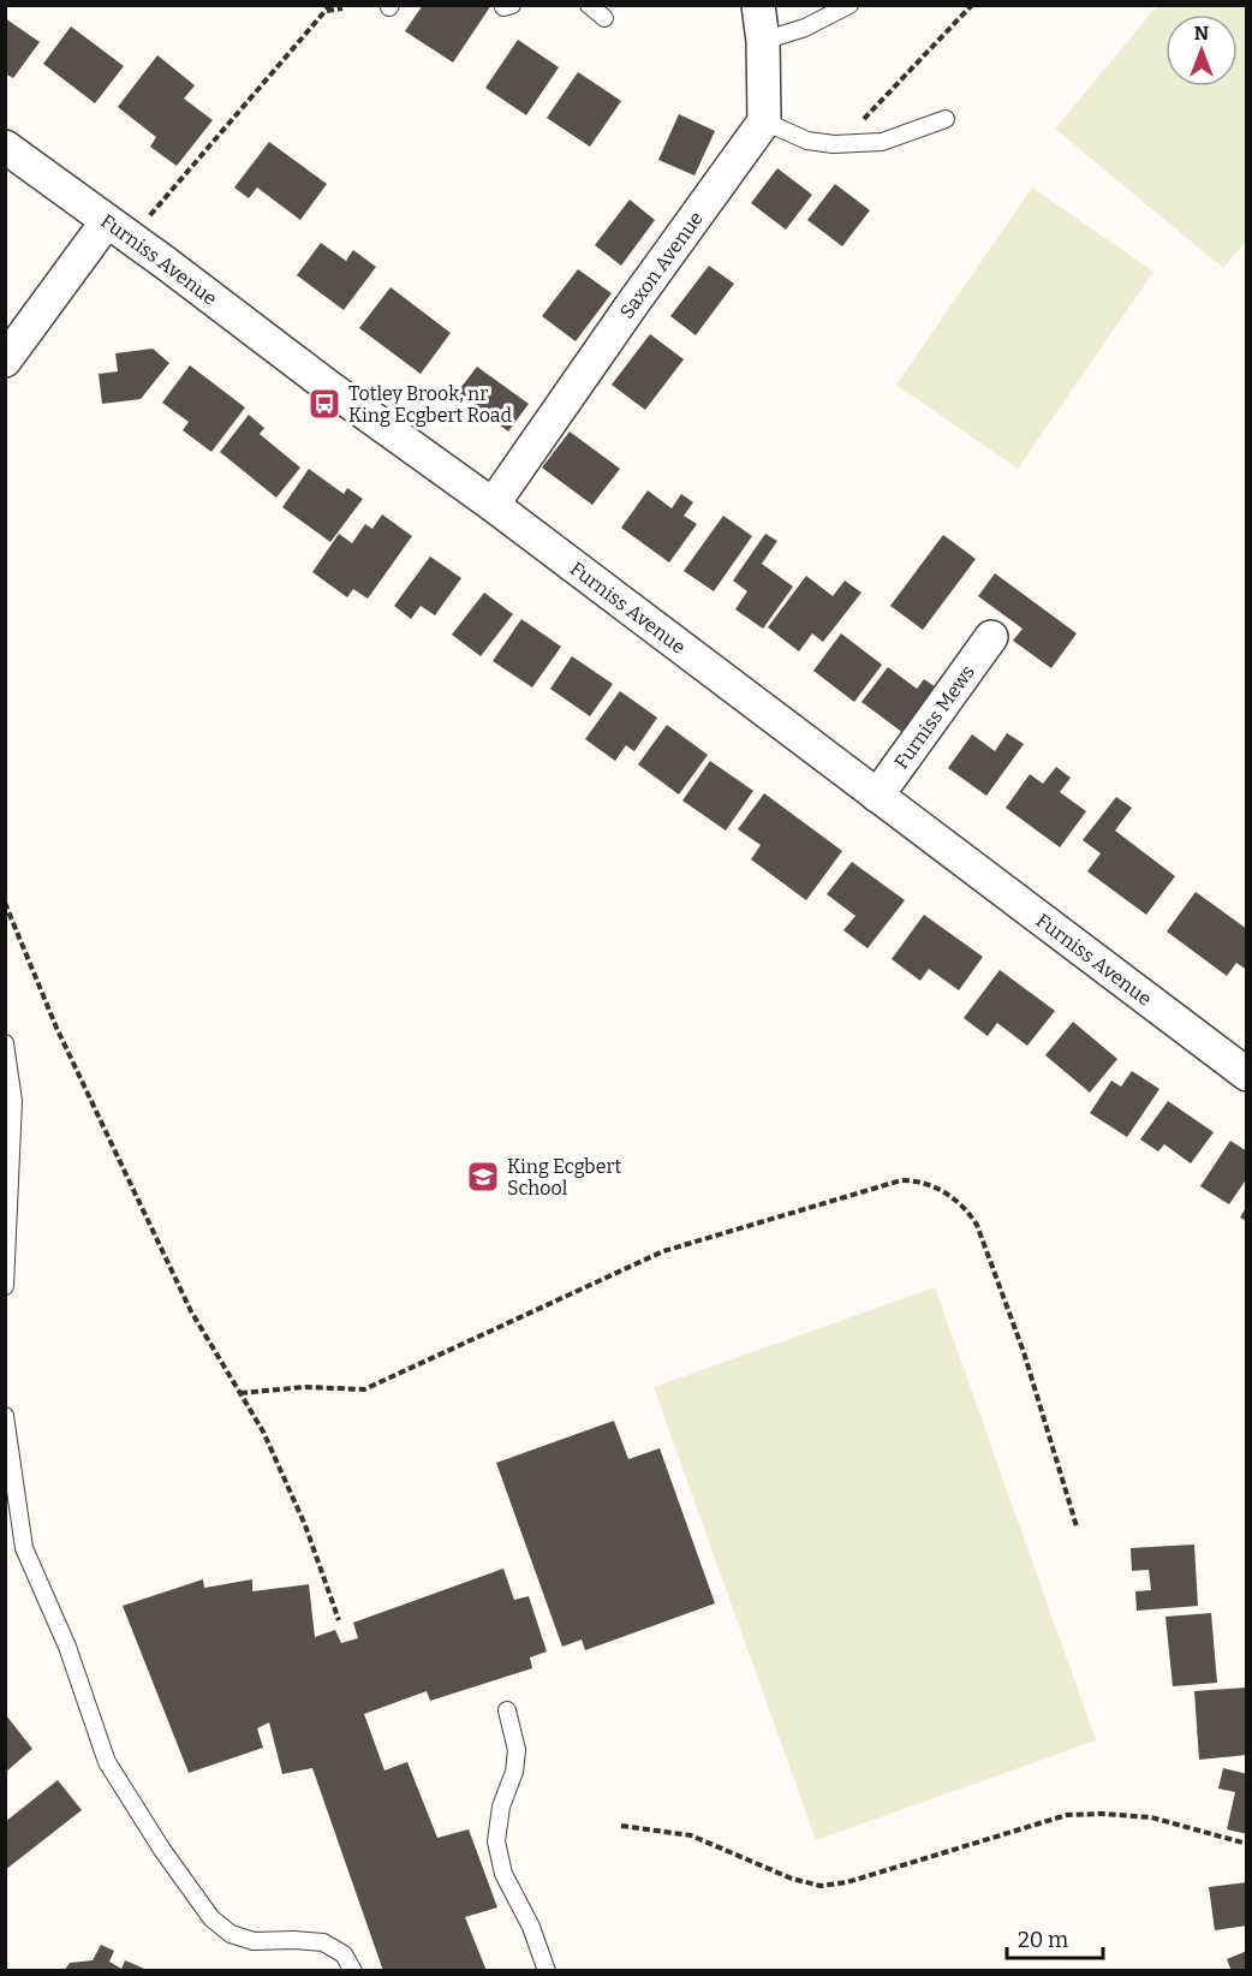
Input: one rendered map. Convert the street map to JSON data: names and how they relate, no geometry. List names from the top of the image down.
{
  "streets": {
    "street": ["Furniss Avenue", "Saxon Avenue", "Furniss Mews"]
  },
  "crossings": [
    ["Furniss Avenue", "Saxon Avenue"],
    ["Furniss Avenue", "Furniss Mews"]
  ],
  "places": {
    "bus stop": ["Totley Brook, nr King Ecgbert Road"],
    "school or university": ["King Ecgbert School"]
  },
  "scale_bar": "20 m",
  "north": "top"
}
